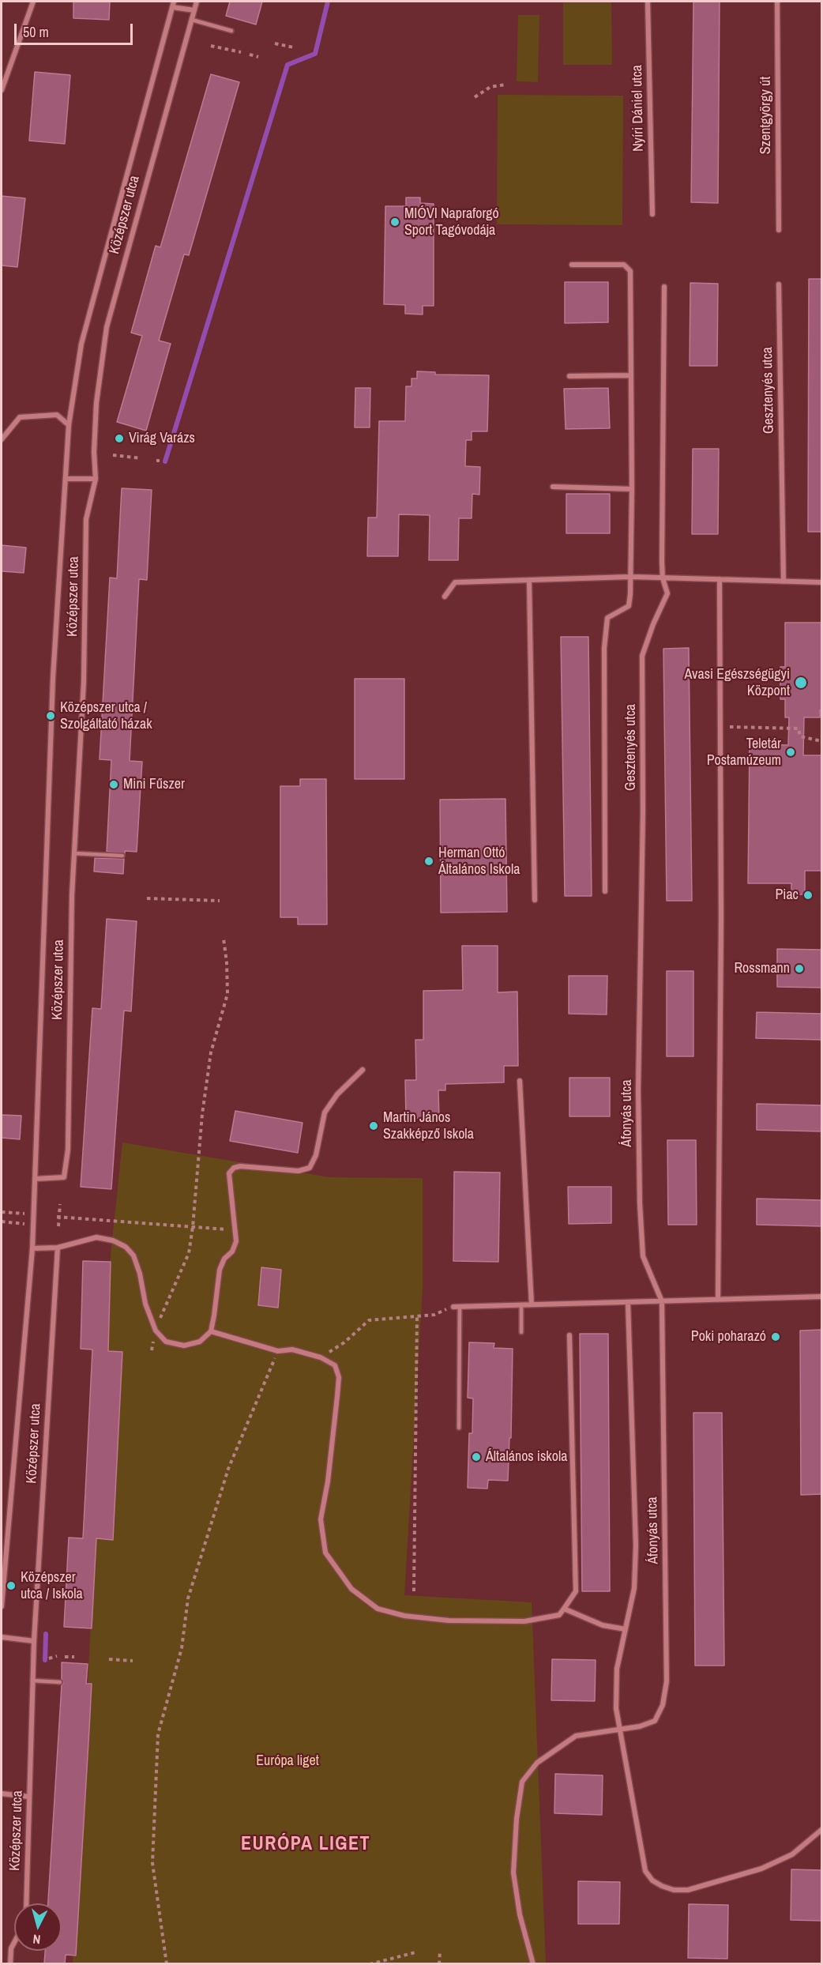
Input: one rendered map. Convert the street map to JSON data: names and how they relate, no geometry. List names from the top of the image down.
{
  "streets": {
    "street": [
      "Nyíri Dániel utca",
      "Szentgyörgy út",
      "Középszer utca",
      "Gesztenyés utca",
      "Áfonyás utca"
    ]
  },
  "crossings": [
    ["Gesztenyés utca", "Áfonyás utca"]
  ],
  "districts": ["EURÓPA LIGET"],
  "parks": ["Európa liget"],
  "places": [
    "MIÓVI Napraforgó Sport Tagóvodája",
    "Virág Varázs",
    "Avasi Egészségügyi Központ",
    "Középszer utca / Szolgáltató házak",
    "Teletár Postamúzeum",
    "Mini Fűszer",
    "Herman Ottó Általános Iskola",
    "Piac",
    "Rossmann",
    "Martin János Szakképző Iskola",
    "Poki poharazó",
    "Általános iskola",
    "Középszer utca / Iskola"
  ],
  "scale_bar": "50 m",
  "north": "bottom"
}
